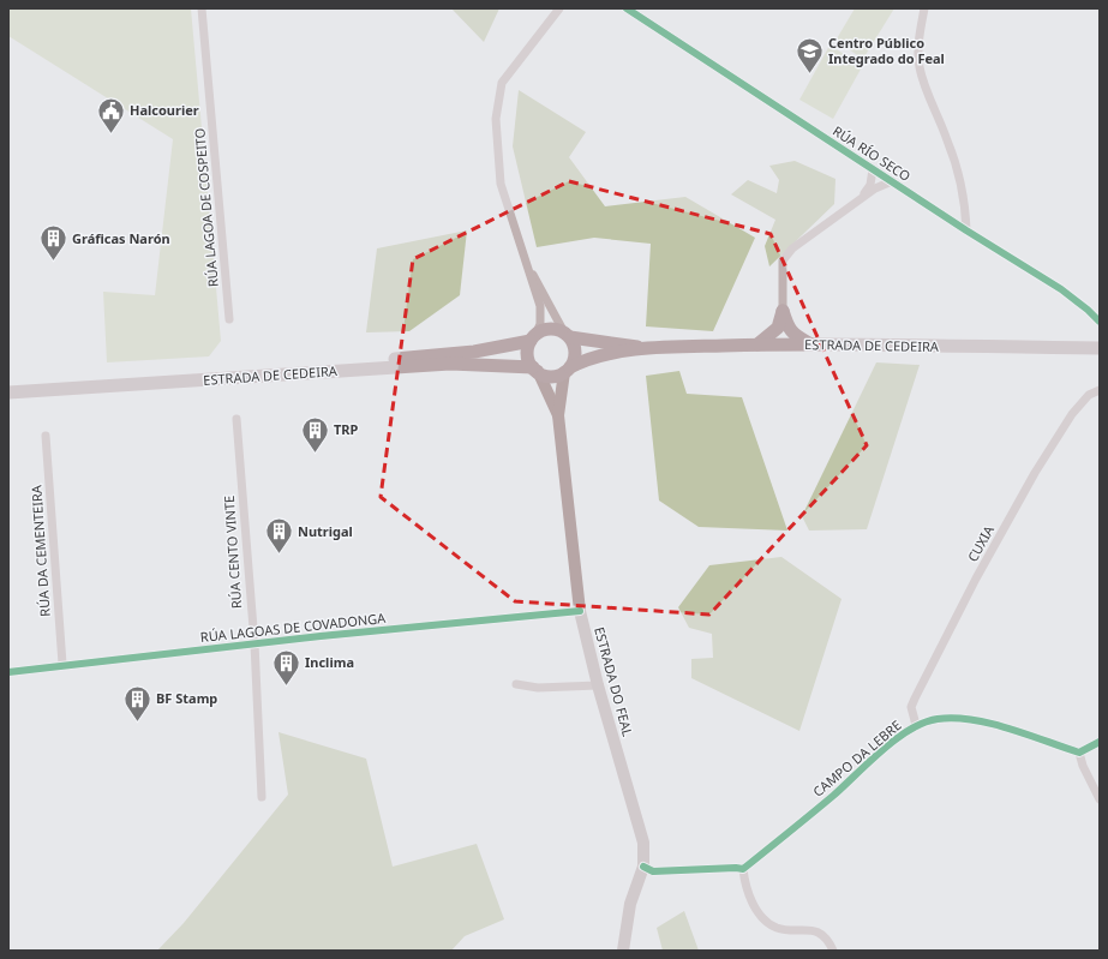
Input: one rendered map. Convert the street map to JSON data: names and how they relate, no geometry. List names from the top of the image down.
{
  "streets": {
    "main road": ["ESTRADA DE CEDEIRA", "ESTRADA DO FEAL"],
    "street": [
      "RÚA RÍO SECO",
      "RÚA LAGOA DE COSPEITO",
      "CUXIA",
      "RÚA DA CEMENTEIRA",
      "RÚA CENTO VINTE",
      "RÚA LAGOAS DE COVADONGA",
      "CAMPO DA LEBRE"
    ]
  },
  "crossings": [
    ["ESTRADA DE CEDEIRA", "ESTRADA DO FEAL"],
    ["CUXIA", "CAMPO DA LEBRE"],
    ["RÚA DA CEMENTEIRA", "RÚA LAGOAS DE COVADONGA"],
    ["RÚA CENTO VINTE", "RÚA LAGOAS DE COVADONGA"],
    ["RÚA LAGOAS DE COVADONGA", "ESTRADA DO FEAL"]
  ],
  "places": {
    "school or university": ["Centro Público Integrado do Feal"],
    "public building": ["Halcourier"],
    "building": [
      "Gráficas Narón",
      "TRP",
      "Nutrigal",
      "Inclima",
      "BF Stamp"
    ]
  }
}
